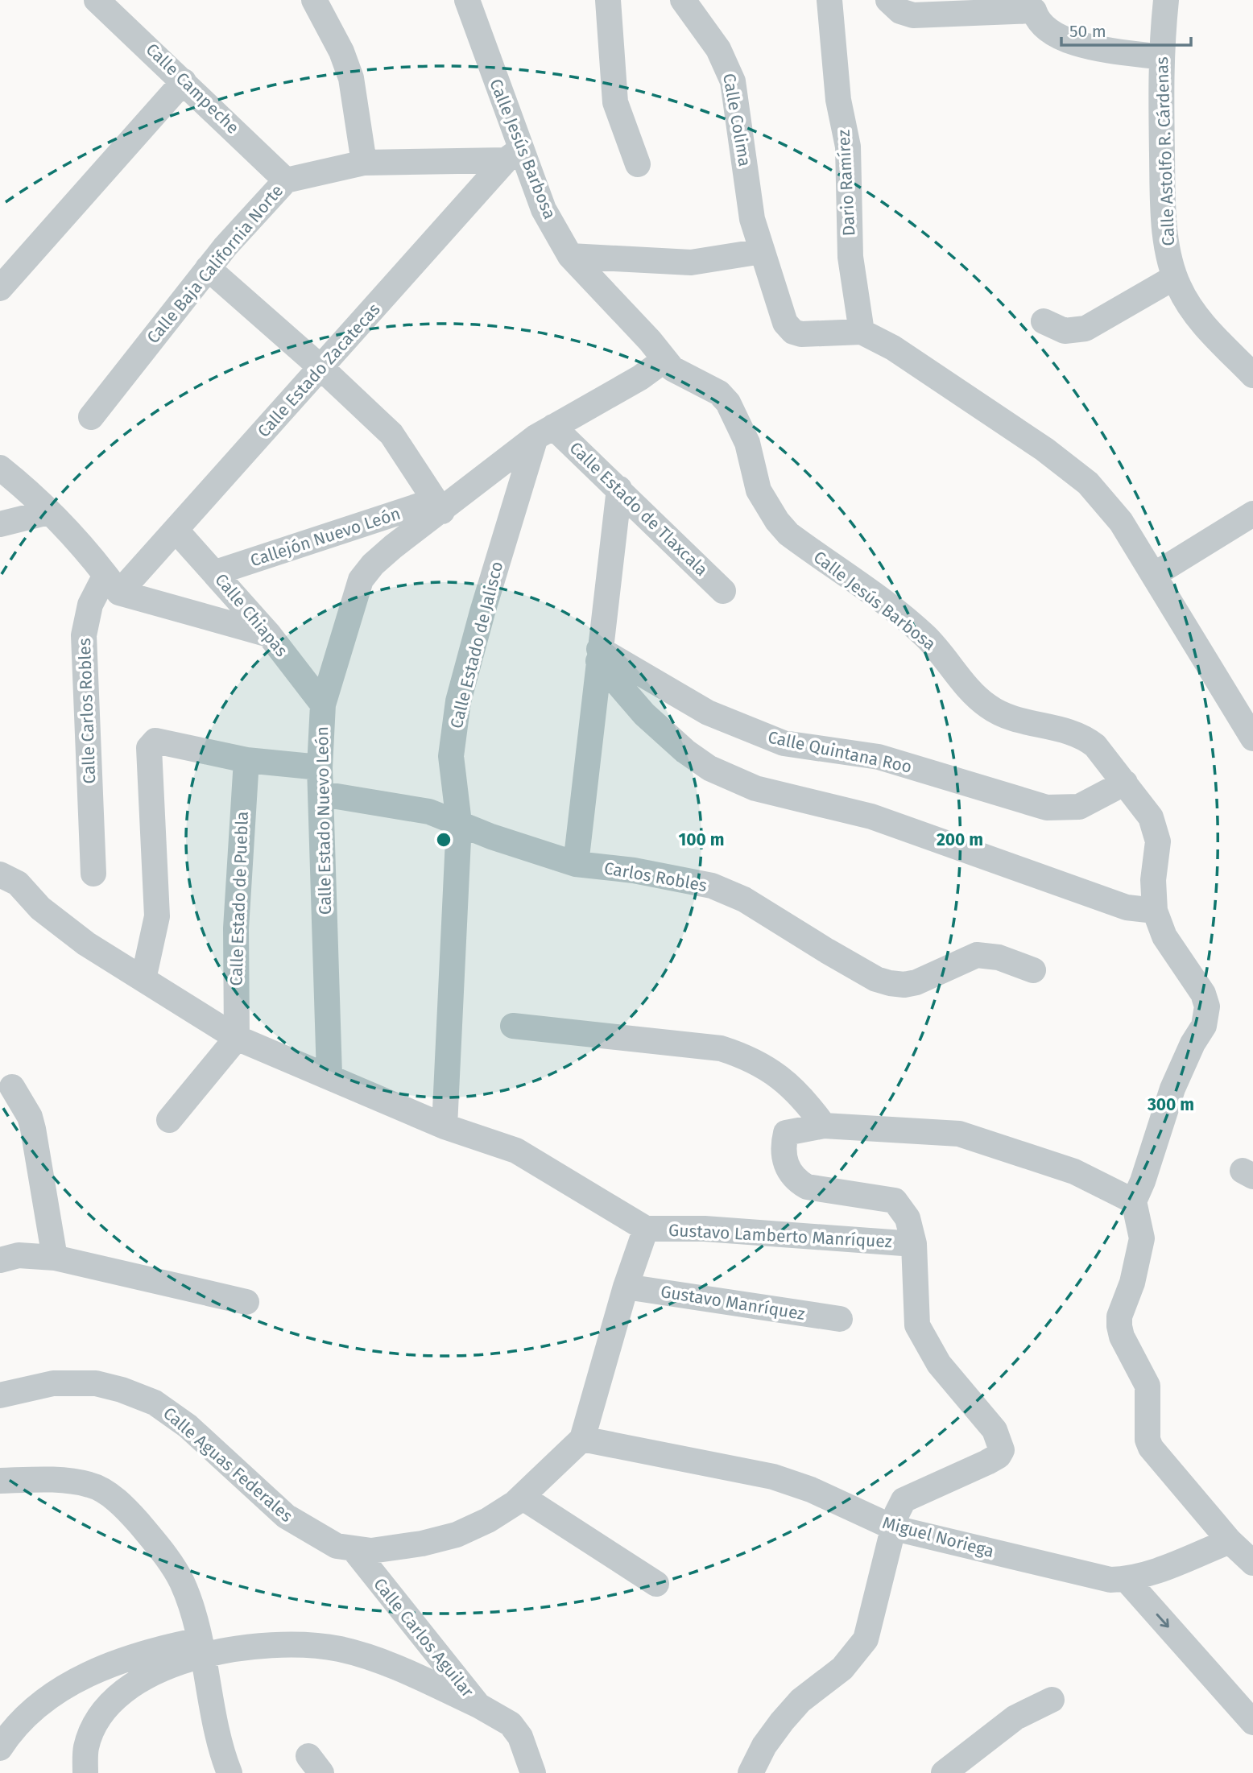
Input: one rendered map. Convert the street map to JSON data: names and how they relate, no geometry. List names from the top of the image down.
{
  "streets": {
    "street": [
      "Calle Campeche",
      "Calle Colima",
      "Calle Jesús Barbosa",
      "Calle Astolfo R. Cárdenas",
      "Dario Ramírez",
      "Calle Baja California Norte",
      "Calle Estado Zacatecas",
      "Calle Estado de Tlaxcala",
      "Callejón Nuevo León",
      "Calle Chiapas",
      "Calle Estado de Jalisco",
      "Calle Carlos Robles",
      "Calle Quintana Roo",
      "Calle Estado Nuevo León",
      "Carlos Robles",
      "Calle Estado de Puebla",
      "Gustavo Lamberto Manríquez",
      "Gustavo Manríquez",
      "Calle Aguas Federales",
      "Miguel Noriega",
      "Calle Carlos Aguilar"
    ]
  },
  "crossings": [
    ["Calle Campeche", "Calle Baja California Norte"],
    ["Calle Colima", "Dario Ramírez"],
    ["Calle Jesús Barbosa", "Calle Baja California Norte"],
    ["Calle Jesús Barbosa", "Calle Estado Zacatecas"],
    ["Calle Jesús Barbosa", "Calle Quintana Roo"],
    ["Calle Jesús Barbosa", "Calle Estado Nuevo León"],
    ["Calle Baja California Norte", "Calle Estado Zacatecas"],
    ["Calle Estado Zacatecas", "Calle Chiapas"],
    ["Calle Estado Zacatecas", "Calle Carlos Robles"],
    ["Calle Estado de Tlaxcala", "Calle Estado de Jalisco"],
    ["Calle Estado de Tlaxcala", "Calle Estado Nuevo León"],
    ["Callejón Nuevo León", "Calle Chiapas"],
    ["Callejón Nuevo León", "Calle Estado Nuevo León"],
    ["Calle Chiapas", "Calle Estado Nuevo León"],
    ["Calle Estado de Jalisco", "Calle Estado Nuevo León"],
    ["Calle Estado de Jalisco", "Carlos Robles"],
    ["Calle Estado Nuevo León", "Carlos Robles"],
    ["Calle Aguas Federales", "Calle Carlos Aguilar"]
  ],
  "scale_bar": "50 m",
  "rings": ["100 m", "200 m", "300 m"]
}
